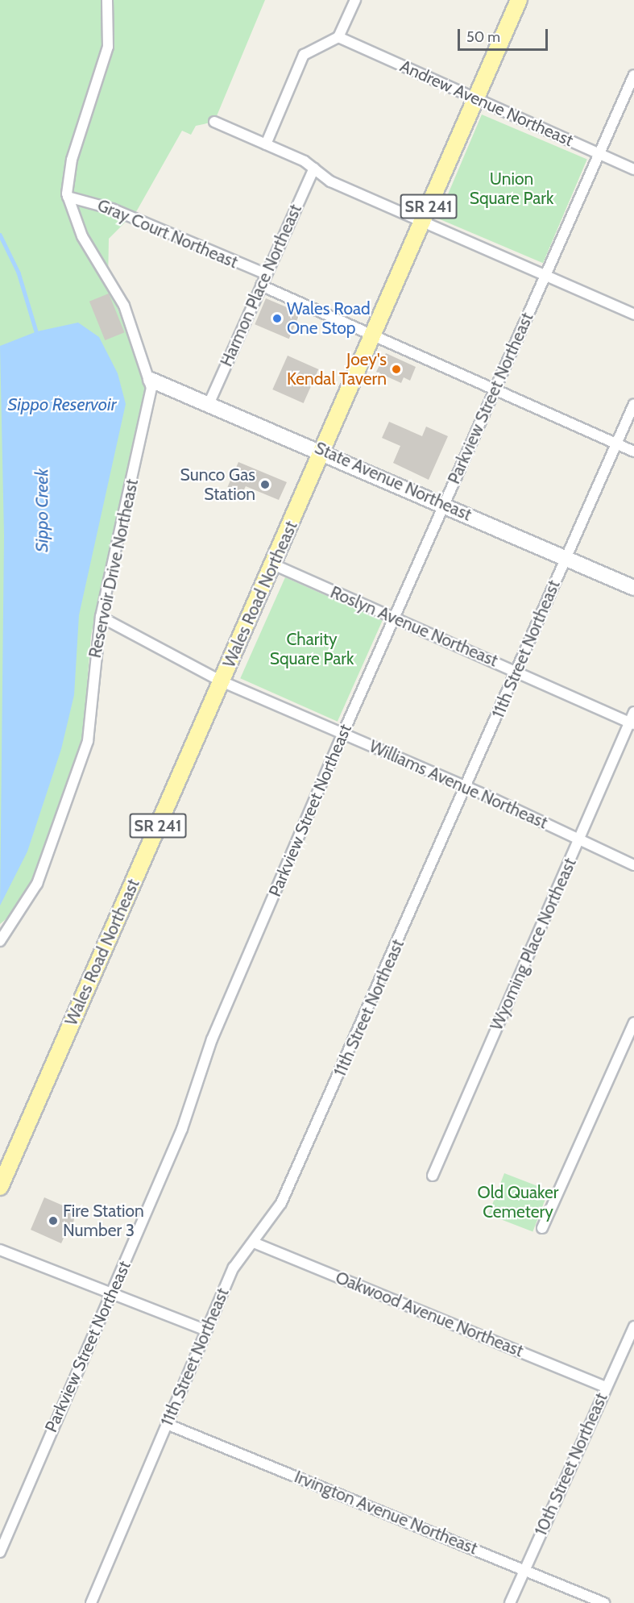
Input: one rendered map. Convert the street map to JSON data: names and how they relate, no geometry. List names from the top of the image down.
{
  "streets": {
    "main road": ["SR 241", "Wales Road Northeast"],
    "street": [
      "Andrew Avenue Northeast",
      "Gray Court Northeast",
      "Harmon Place Northeast",
      "Parkview Street Northeast",
      "State Avenue Northeast",
      "Reservoir Drive Northeast",
      "Roslyn Avenue Northeast",
      "11th Street Northeast",
      "Williams Avenue Northeast",
      "Wyoming Place Northeast",
      "Oakwood Avenue Northeast",
      "10th Street Northeast",
      "Irvington Avenue Northeast"
    ]
  },
  "crossings": [
    ["Andrew Avenue Northeast", "Parkview Street Northeast"],
    ["Andrew Avenue Northeast", "Wales Road Northeast"],
    ["Gray Court Northeast", "Harmon Place Northeast"],
    ["Harmon Place Northeast", "State Avenue Northeast"],
    ["Parkview Street Northeast", "State Avenue Northeast"],
    ["Parkview Street Northeast", "Roslyn Avenue Northeast"],
    ["Parkview Street Northeast", "Williams Avenue Northeast"],
    ["State Avenue Northeast", "Reservoir Drive Northeast"],
    ["State Avenue Northeast", "Wales Road Northeast"],
    ["State Avenue Northeast", "11th Street Northeast"],
    ["Reservoir Drive Northeast", "Williams Avenue Northeast"],
    ["Wales Road Northeast", "Roslyn Avenue Northeast"],
    ["Wales Road Northeast", "Williams Avenue Northeast"],
    ["Roslyn Avenue Northeast", "11th Street Northeast"],
    ["Roslyn Avenue Northeast", "Wyoming Place Northeast"],
    ["11th Street Northeast", "Williams Avenue Northeast"],
    ["11th Street Northeast", "Oakwood Avenue Northeast"],
    ["11th Street Northeast", "Irvington Avenue Northeast"],
    ["Williams Avenue Northeast", "Wyoming Place Northeast"],
    ["Oakwood Avenue Northeast", "10th Street Northeast"],
    ["10th Street Northeast", "Irvington Avenue Northeast"]
  ],
  "water": ["Sippo Reservoir", "Sippo Creek"],
  "parks": ["Union Square Park", "Charity Square Park", "Old Quaker Cemetery"],
  "places": [
    "Wales Road One Stop",
    "Joey's Kendal Tavern",
    "Sunco Gas Station",
    "Fire Station Number 3"
  ],
  "scale_bar": "50 m"
}
